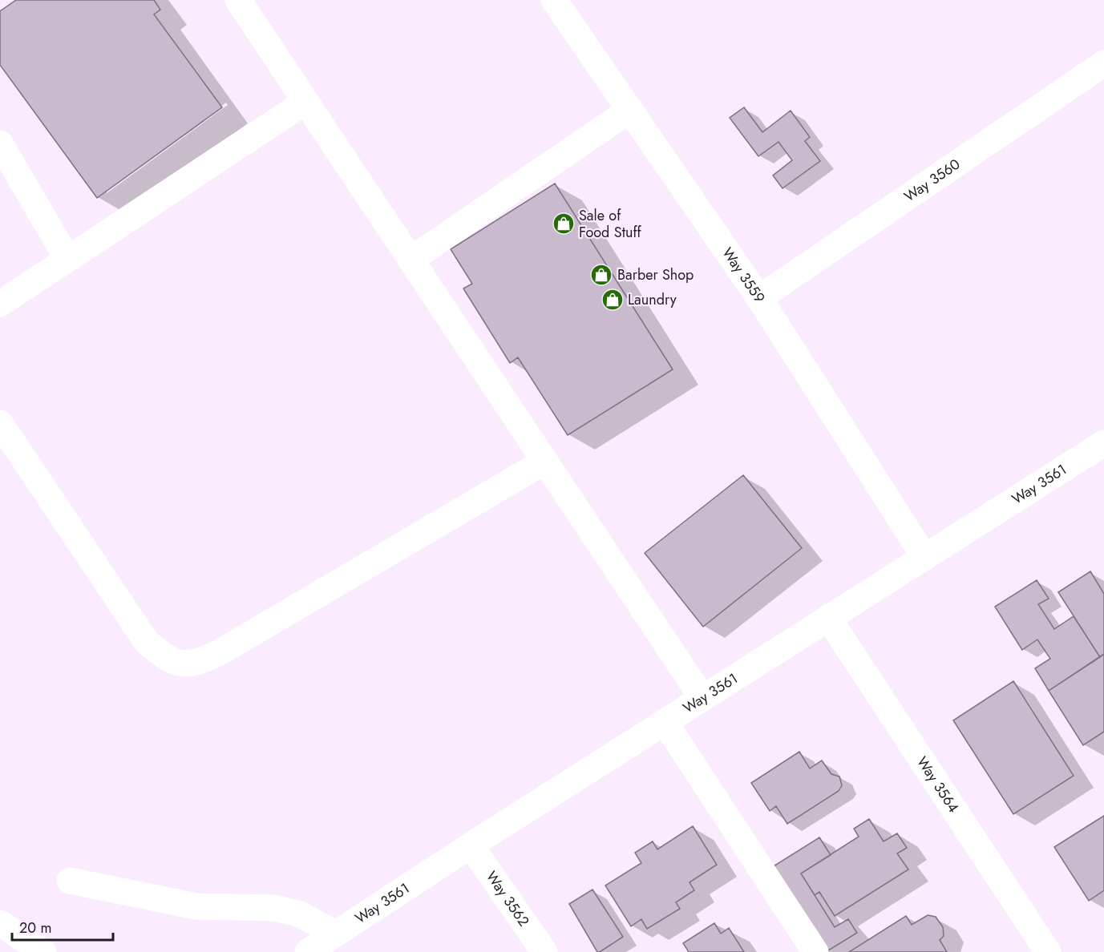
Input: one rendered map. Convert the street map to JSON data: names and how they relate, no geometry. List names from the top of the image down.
{
  "streets": {
    "street": [
      "Way 3560",
      "Way 3559",
      "Way 3561",
      "Way 3564",
      "Way 3562"
    ]
  },
  "crossings": [
    ["Way 3560", "Way 3559"],
    ["Way 3559", "Way 3561"],
    ["Way 3561", "Way 3564"],
    ["Way 3561", "Way 3562"]
  ],
  "places": {
    "shop": ["Sale of Food Stuff", "Barber Shop", "Laundry"]
  },
  "scale_bar": "20 m"
}
